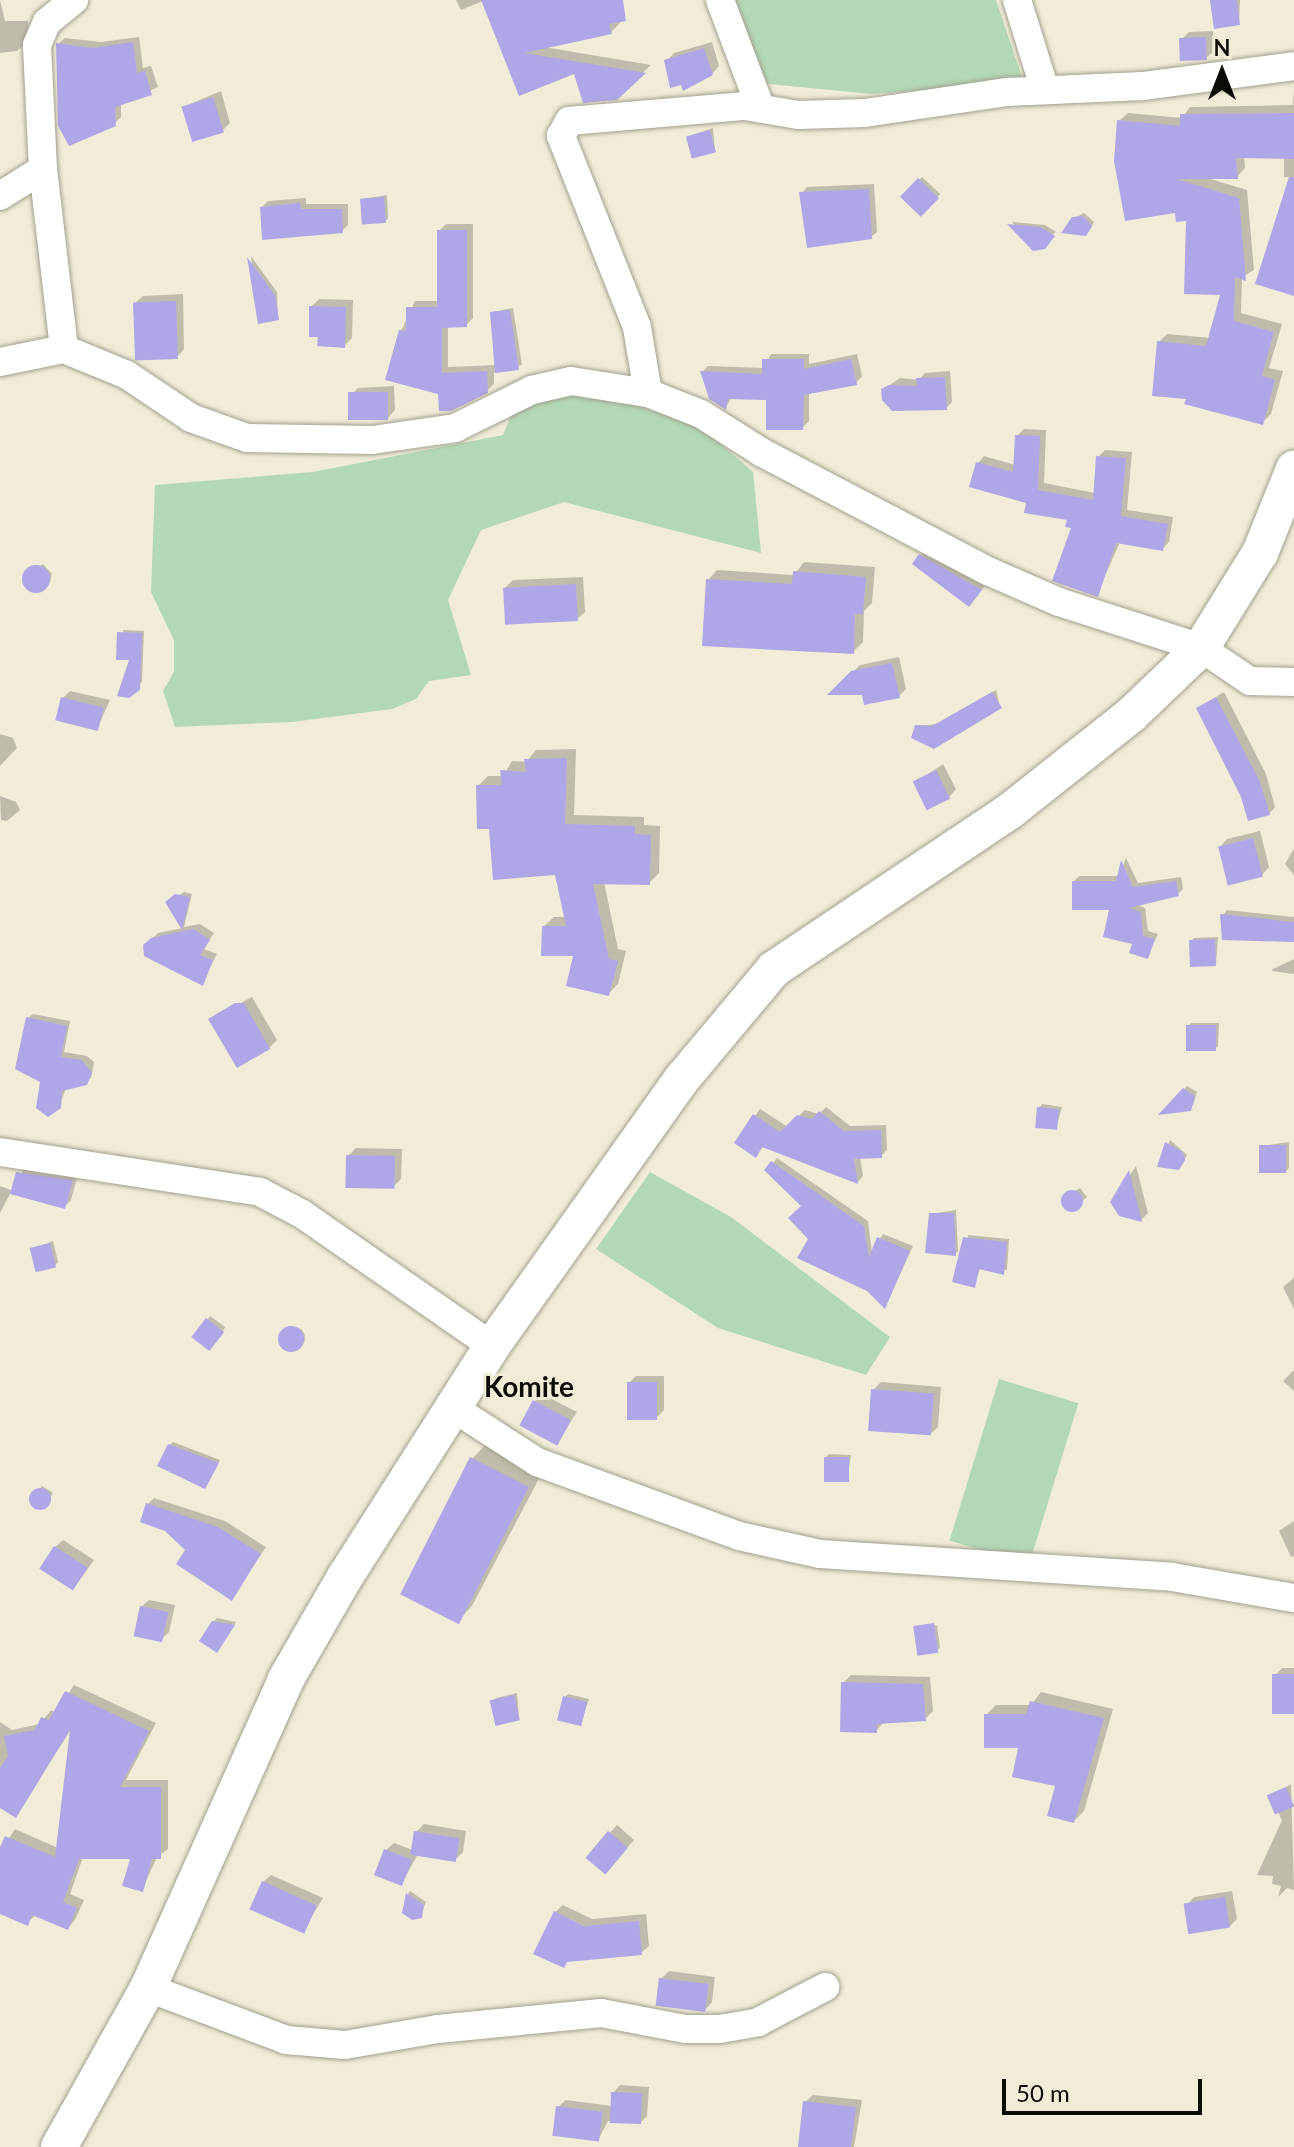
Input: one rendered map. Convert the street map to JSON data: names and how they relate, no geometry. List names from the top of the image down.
{
  "districts": ["Komite"],
  "scale_bar": "50 m",
  "north": "top"
}
